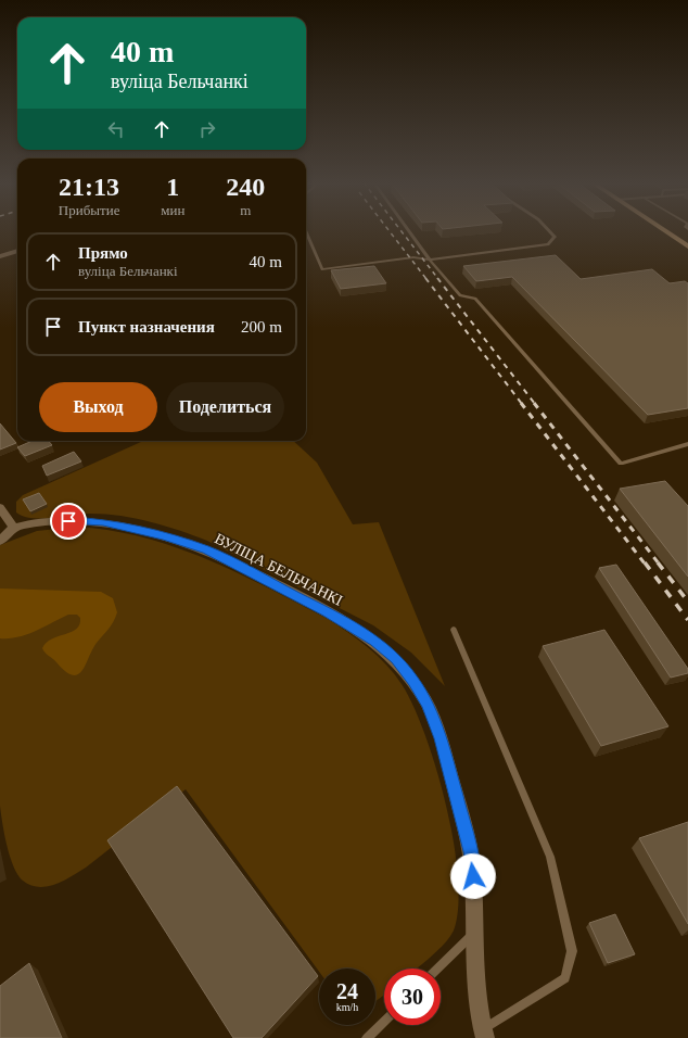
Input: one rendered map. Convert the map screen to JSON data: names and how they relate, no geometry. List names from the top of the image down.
{
  "streets": {
    "street": ["ВУЛІЦА БЕЛЬЧАНКІ"]
  },
  "page": {
    "turn": ["40 m", "вуліца Бельчанкі"],
    "eta": [
      "21:13",
      "Прибытие",
      "1",
      "мин",
      "240",
      "m"
    ],
    "list": [
      {
        "name": "Прямо",
        "note": "вуліца Бельчанкі",
        "value": "40 m"
      },
      {
        "name": "Пункт назначения",
        "value": "200 m"
      }
    ],
    "buttons": ["Выход", "Поделиться"],
    "speed": "24 km/h",
    "limit": "30"
  }
}
